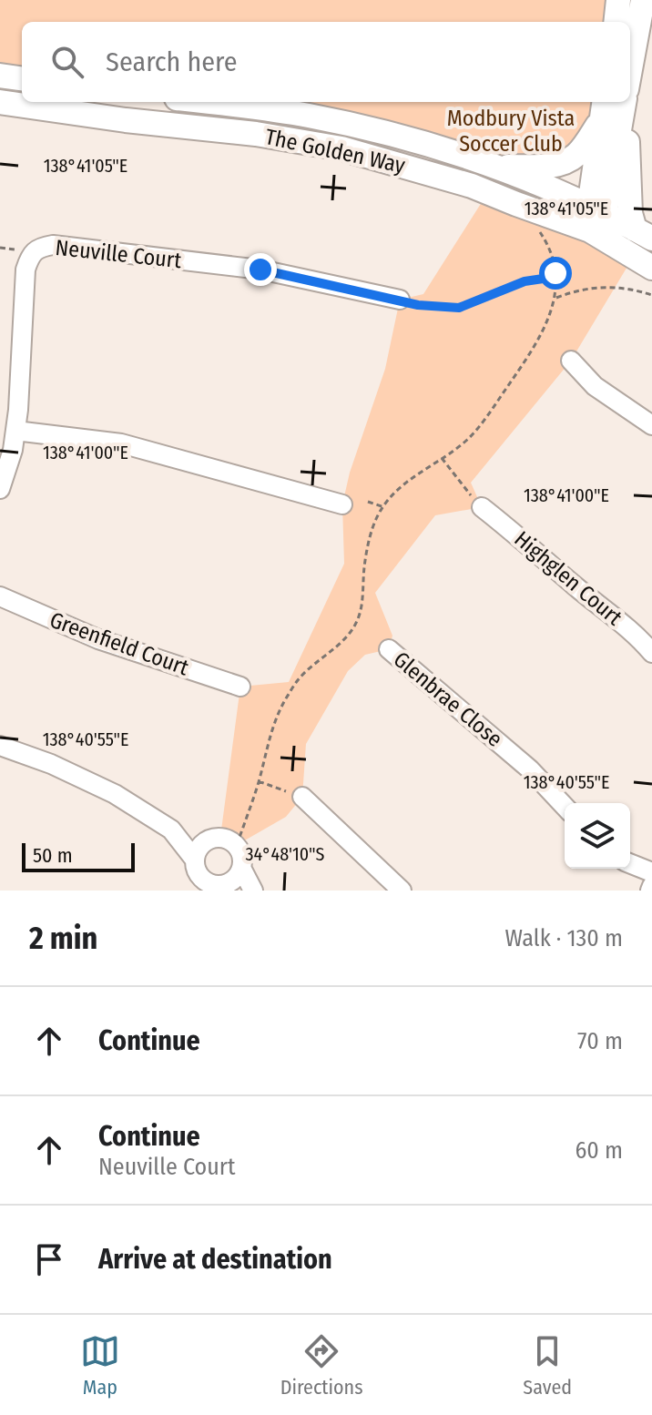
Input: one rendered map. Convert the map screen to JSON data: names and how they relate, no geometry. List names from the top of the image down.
{
  "streets": {
    "main road": ["The Golden Way"],
    "street": [
      "Neuville Court",
      "Highglen Court",
      "Greenfield Court",
      "Glenbrae Close"
    ]
  },
  "parks": ["Modbury Vista Soccer Club"],
  "scale_bar": "50 m",
  "page": {
    "search": "Search here",
    "scale": "50 m",
    "heading": ["2 min", "Walk · 130 m"],
    "list": [
      ["Continue", "70 m"],
      ["Continue", "Neuville Court", "60 m"],
      "Arrive at destination"
    ],
    "nav": ["Map", "Directions", "Saved"]
  },
  "coordinates": [
    "138°41'05\"E",
    "138°41'00\"E",
    "138°40'55\"E",
    "34°48'10\"S"
  ]
}
